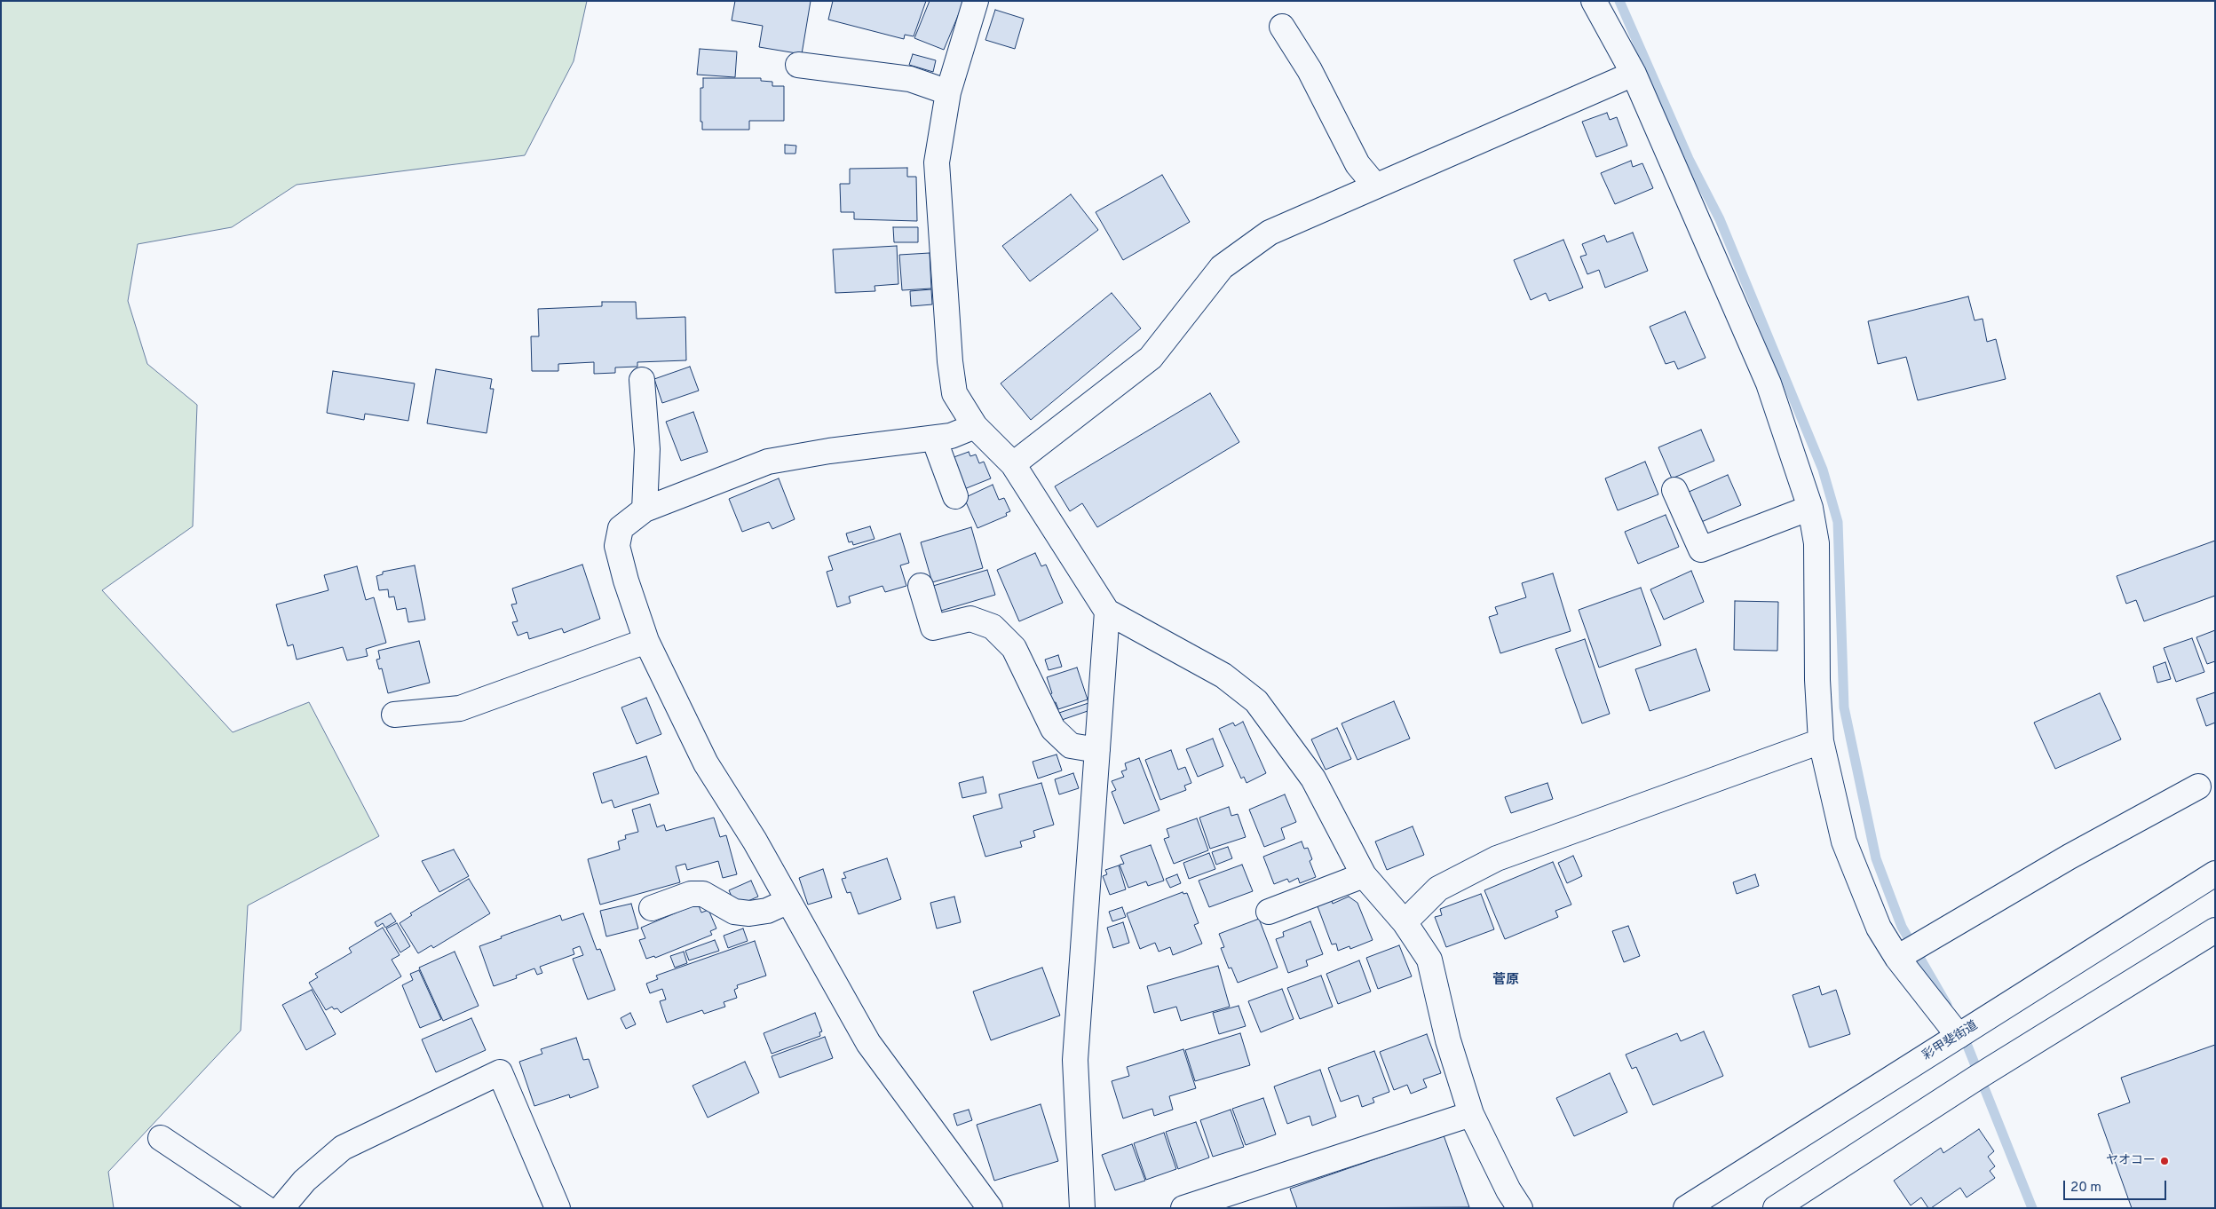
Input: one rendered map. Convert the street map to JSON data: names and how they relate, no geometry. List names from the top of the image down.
{
  "streets": {
    "main road": ["彩甲斐街道"]
  },
  "districts": ["菅原"],
  "places": ["ヤオコー"],
  "scale_bar": "20 m"
}
